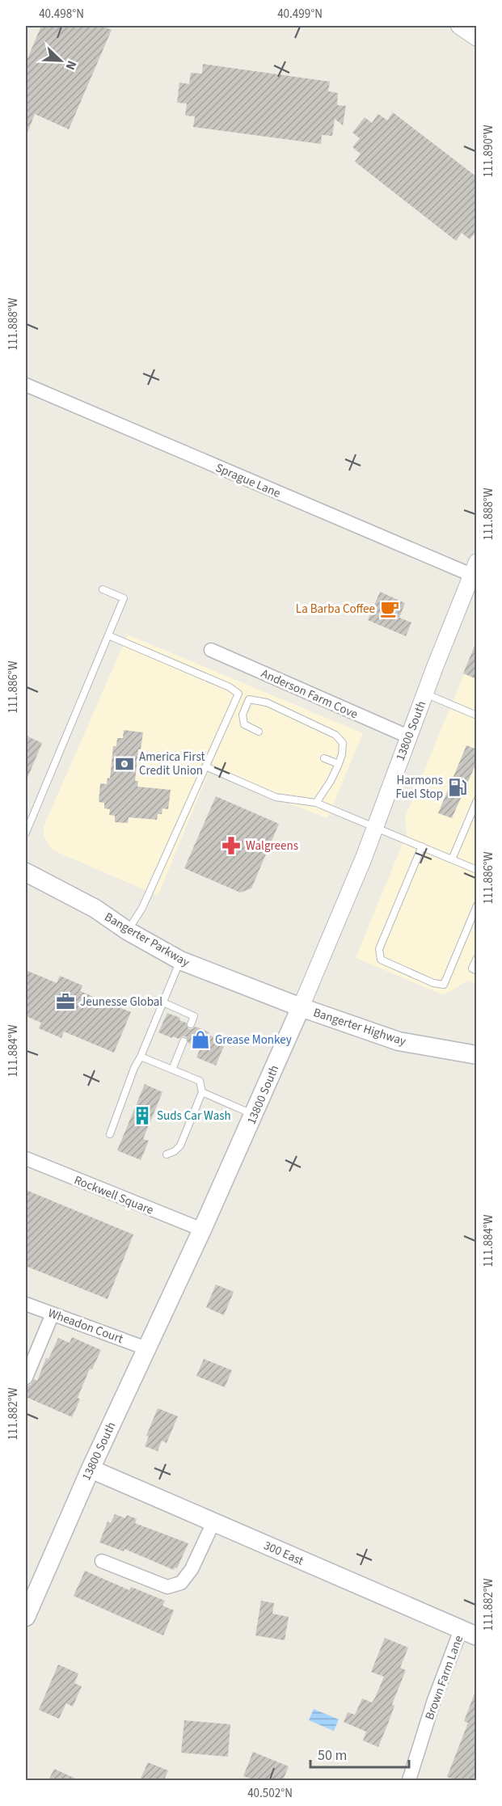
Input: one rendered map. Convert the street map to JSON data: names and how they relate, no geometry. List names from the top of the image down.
{
  "streets": {
    "main road": [
      "13800 South",
      "Bangerter Parkway",
      "Bangerter Highway",
      "300 East"
    ],
    "street": [
      "Sprague Lane",
      "Anderson Farm Cove",
      "Rockwell Square",
      "Wheadon Court",
      "Brown Farm Lane"
    ]
  },
  "crossings": [
    ["Sprague Lane", "13800 South"],
    ["Anderson Farm Cove", "13800 South"],
    ["13800 South", "Bangerter Parkway"],
    ["13800 South", "Bangerter Highway"],
    ["13800 South", "Rockwell Square"],
    ["13800 South", "Wheadon Court"],
    ["13800 South", "300 East"],
    ["Bangerter Parkway", "Bangerter Highway"],
    ["300 East", "Brown Farm Lane"]
  ],
  "places": {
    "cafe": ["La Barba Coffee"],
    "bank": ["America First Credit Union"],
    "fuel station": ["Harmons Fuel Stop"],
    "pharmacy": ["Walgreens"],
    "office": ["Jeunesse Global"],
    "shop": ["Grease Monkey"],
    "building": ["Suds Car Wash"]
  },
  "scale_bar": "50 m",
  "north": "bottom right",
  "coordinates": [
    "40.498°N",
    "40.499°N",
    "111.890°W",
    "111.888°W",
    "111.886°W",
    "111.884°W",
    "111.882°W",
    "40.502°N"
  ]
}
